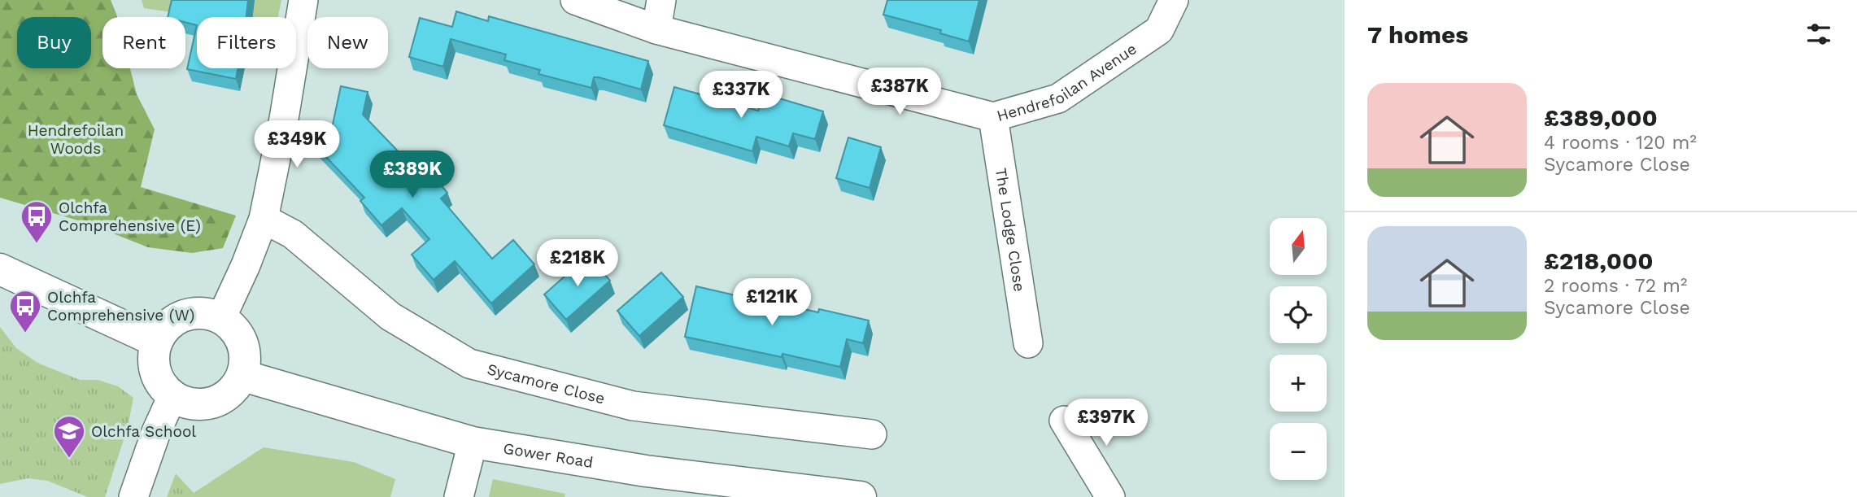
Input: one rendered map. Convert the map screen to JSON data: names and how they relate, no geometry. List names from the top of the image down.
{
  "streets": {
    "main road": ["Gower Road"],
    "street": ["Hendrefoilan Avenue", "The Lodge Close", "Sycamore Close"]
  },
  "crossings": [
    ["Hendrefoilan Avenue", "The Lodge Close"]
  ],
  "parks": ["Hendrefoilan Woods"],
  "places": {
    "bus stop": ["Olchfa Comprehensive (E)", "Olchfa Comprehensive (W)"],
    "school or university": ["Olchfa School"]
  },
  "north": "top",
  "page": {
    "heading": "7 homes",
    "chip": [
      "Buy",
      "Rent",
      "Filters",
      "New"
    ],
    "price": [
      "£387K",
      "£337K",
      "£349K",
      "£389K",
      "£218K",
      "£121K",
      "£397K"
    ],
    "list": [
      {
        "name": "£389,000",
        "note": "4 rooms · 120 m² · Sycamore Close"
      },
      {
        "name": "£218,000",
        "note": "2 rooms · 72 m² · Sycamore Close"
      }
    ],
    "map_buttons": ["+", "−"]
  }
}
